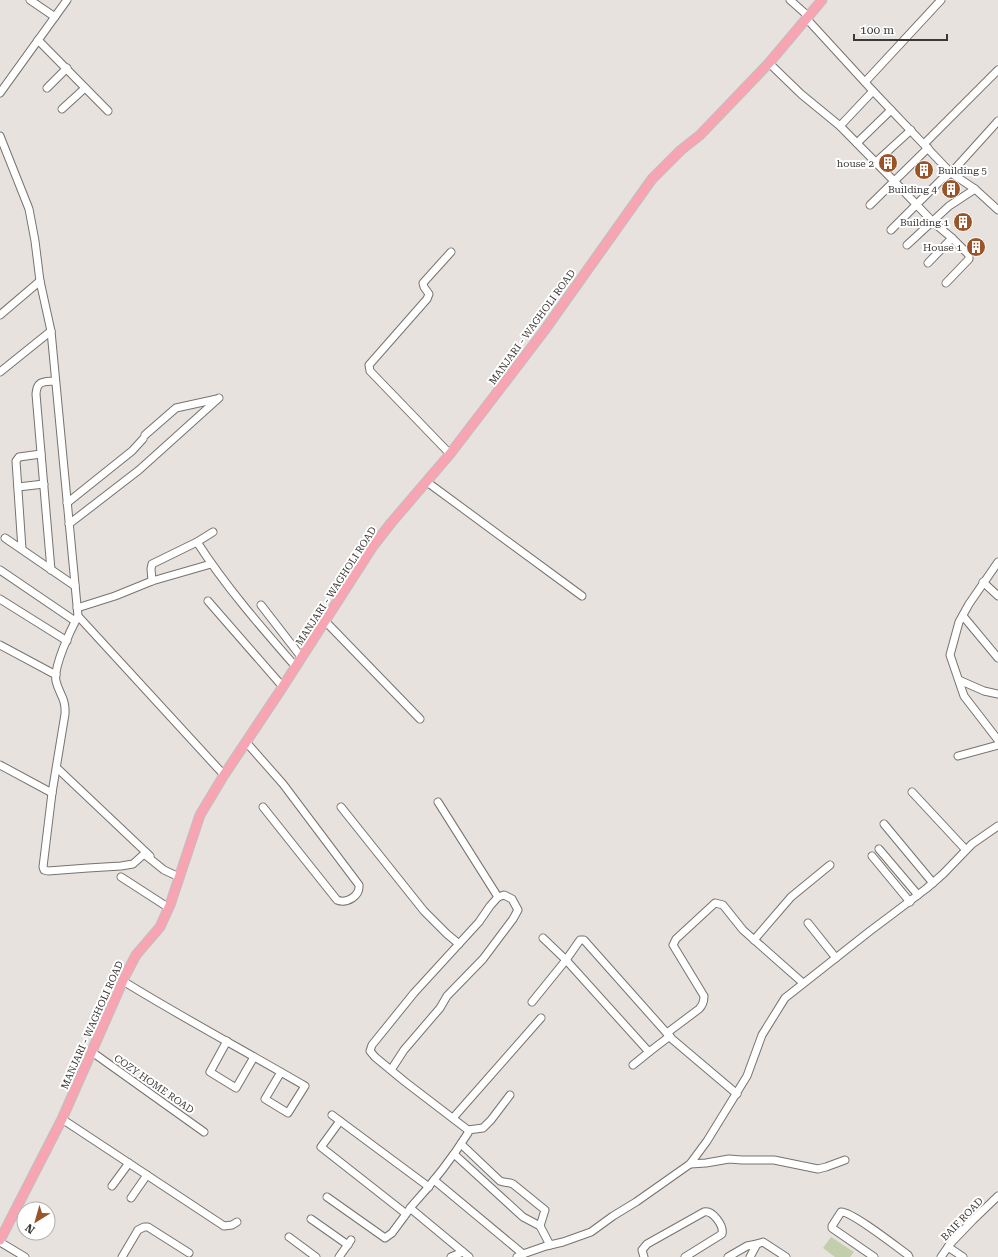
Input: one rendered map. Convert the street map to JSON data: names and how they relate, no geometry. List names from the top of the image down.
{
  "streets": {
    "main road": ["MANJARI - WAGHOLI ROAD"],
    "street": ["COZY HOME ROAD", "BAIF ROAD"]
  },
  "crossings": [
    ["MANJARI - WAGHOLI ROAD", "COZY HOME ROAD"]
  ],
  "places": {
    "building": [
      "house 2",
      "Building 5",
      "Building 4",
      "Building 1",
      "House 1"
    ]
  },
  "scale_bar": "100 m",
  "north": "bottom left"
}
